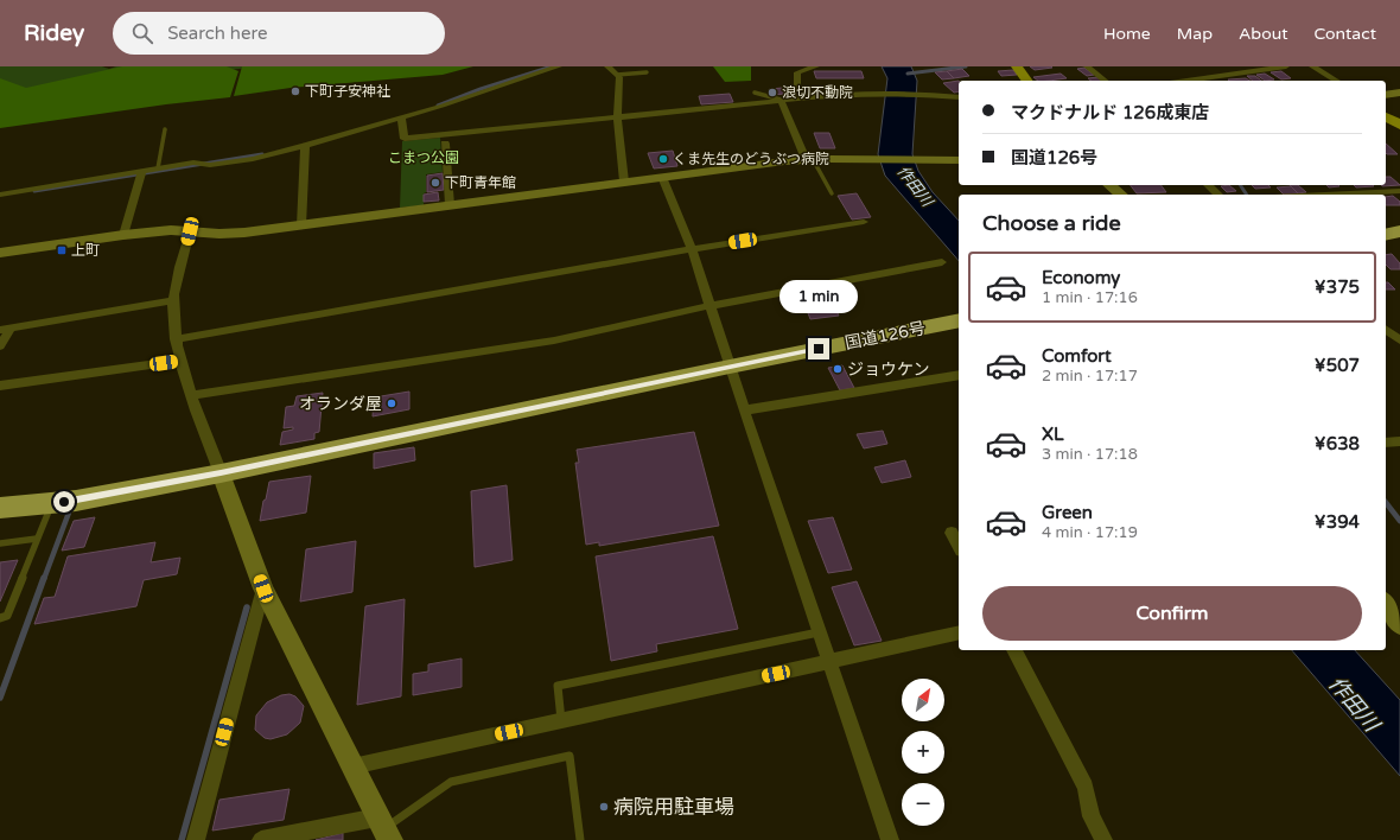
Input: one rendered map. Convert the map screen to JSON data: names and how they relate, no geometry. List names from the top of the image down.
{
  "streets": {
    "highway": ["国道126号"]
  },
  "water": ["作田川"],
  "parks": ["こまつ公園"],
  "places": {
    "other": [
      "下町子安神社",
      "浪切不動院",
      "くま先生のどうぶつ病院",
      "下町青年館",
      "ジョウケン",
      "オランダ屋",
      "病院用駐車場"
    ],
    "transit": ["上町"]
  },
  "north": "top right",
  "page": {
    "header": "Ridey",
    "search": "Search here",
    "nav": [
      "Home",
      "Map",
      "About",
      "Contact"
    ],
    "banner": ["マクドナルド 126成東店", "国道126号"],
    "heading": "Choose a ride",
    "list": [
      {
        "name": "Economy",
        "note": "1 min · 17:16",
        "value": "¥375"
      },
      {
        "name": "Comfort",
        "note": "2 min · 17:17",
        "value": "¥507"
      },
      {
        "name": "XL",
        "note": "3 min · 17:18",
        "value": "¥638"
      },
      {
        "name": "Green",
        "note": "4 min · 17:19",
        "value": "¥394"
      }
    ],
    "bubble": "1 min",
    "buttons": "Confirm",
    "map_buttons": ["+", "−"]
  }
}
